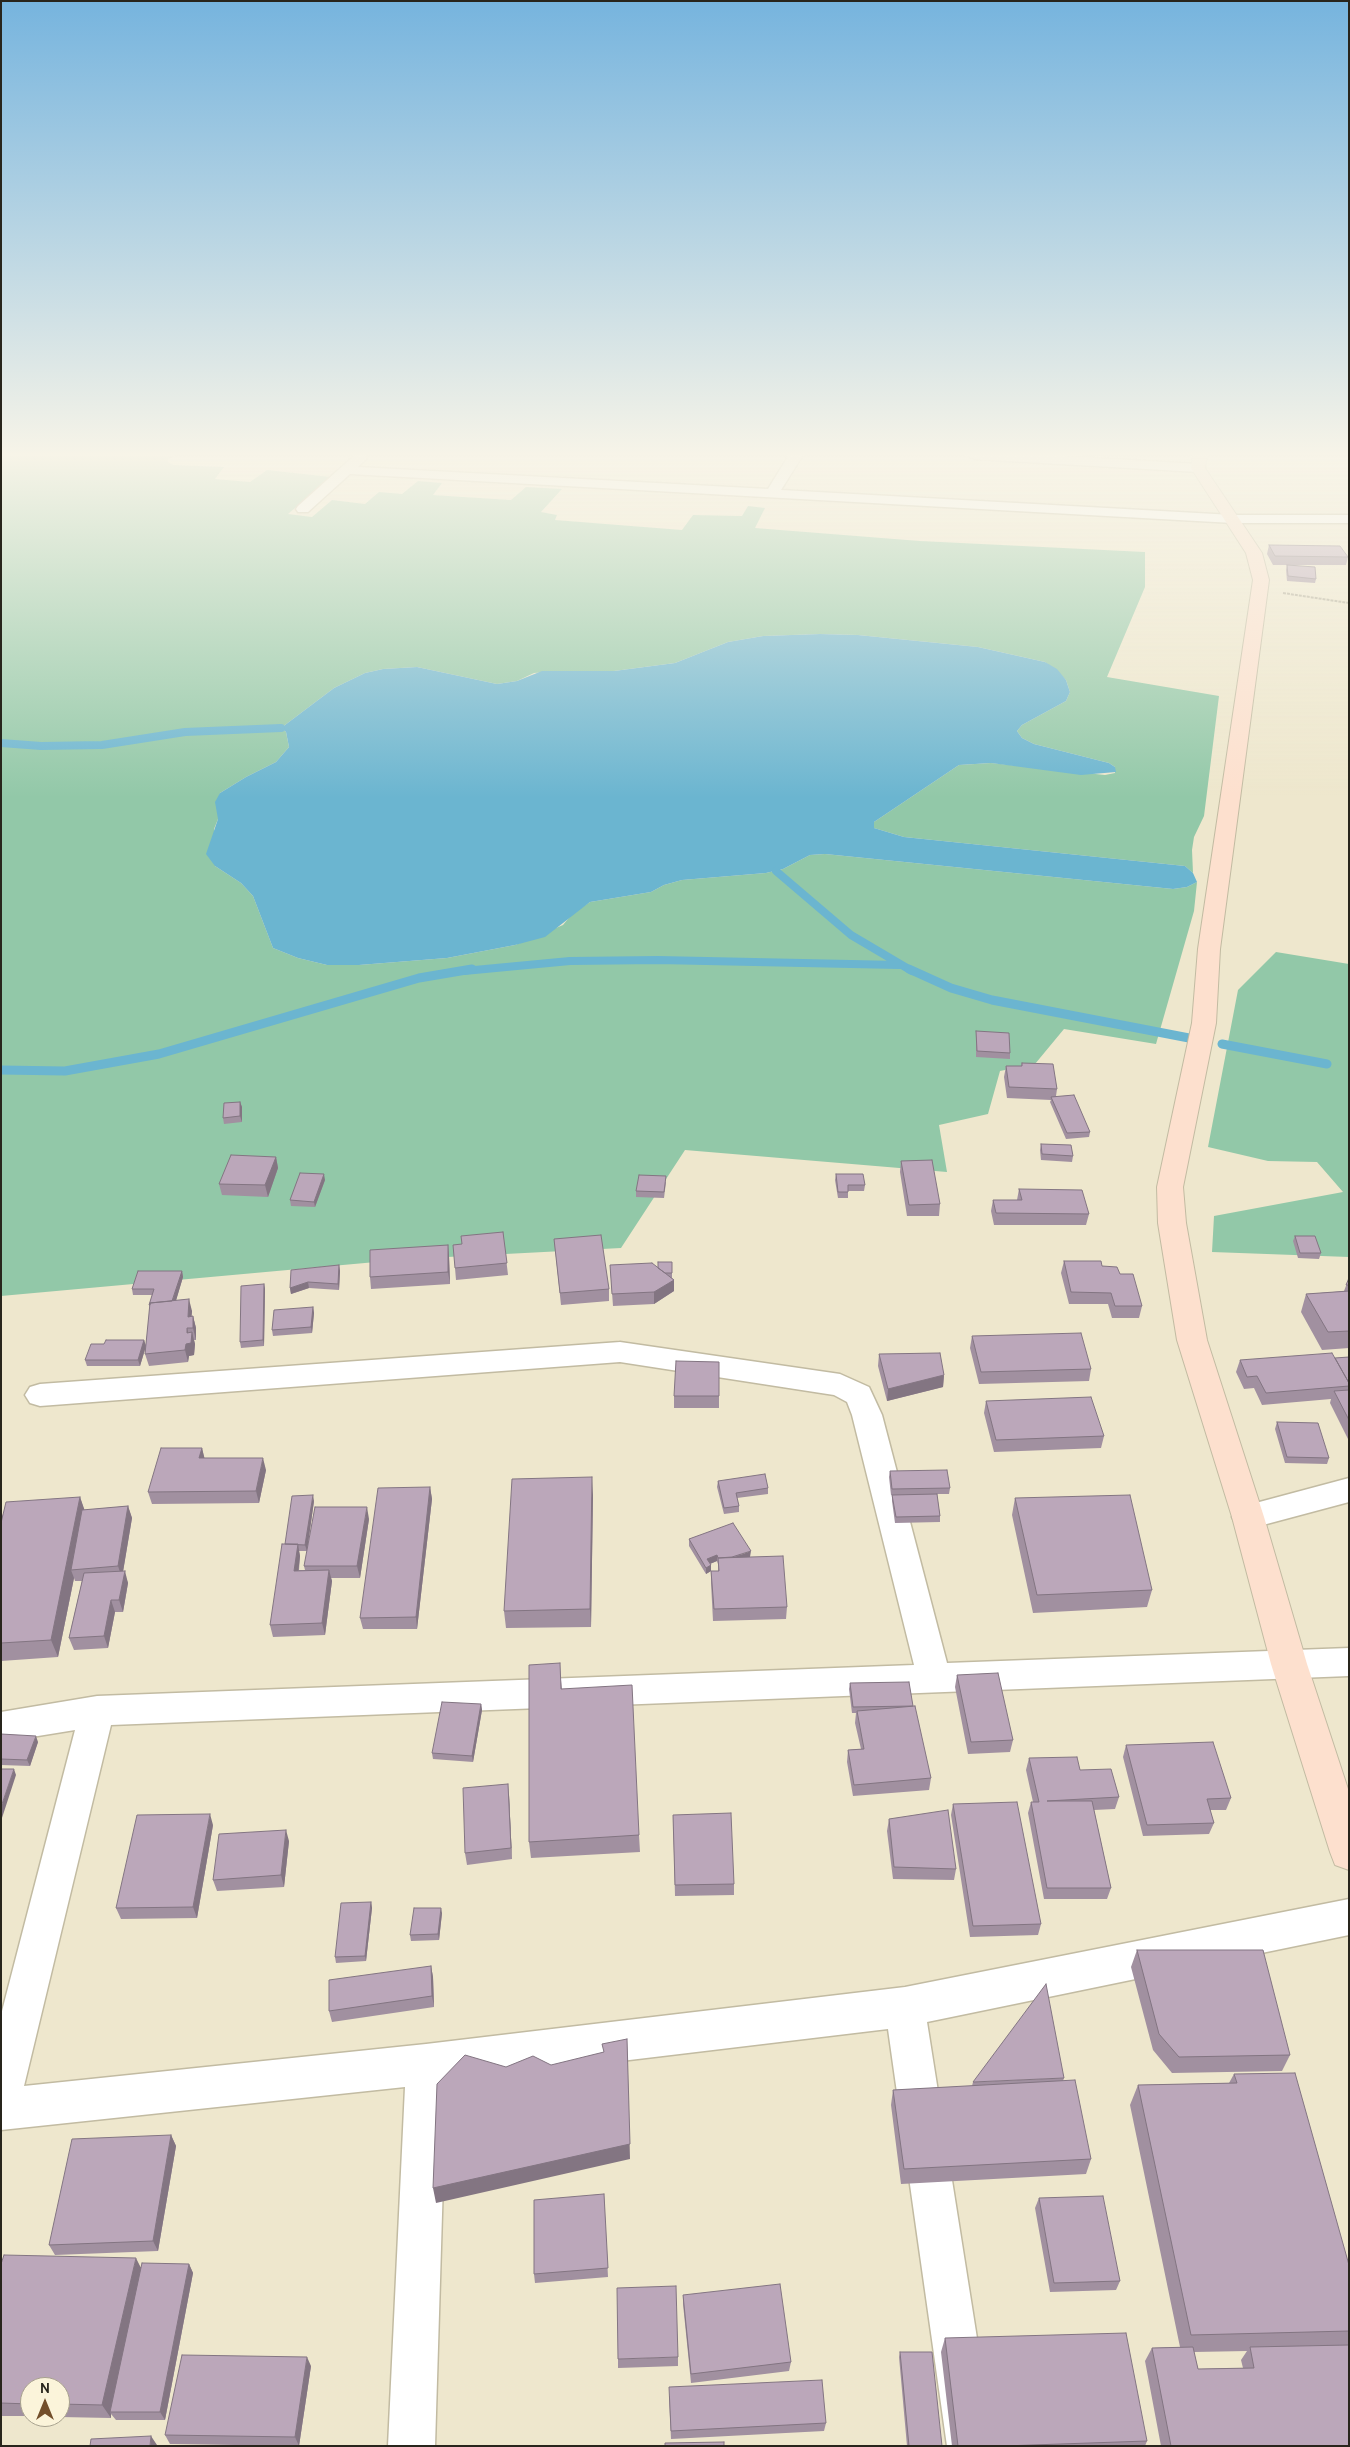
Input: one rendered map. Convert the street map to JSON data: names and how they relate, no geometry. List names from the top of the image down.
{
  "north": "top"
}
